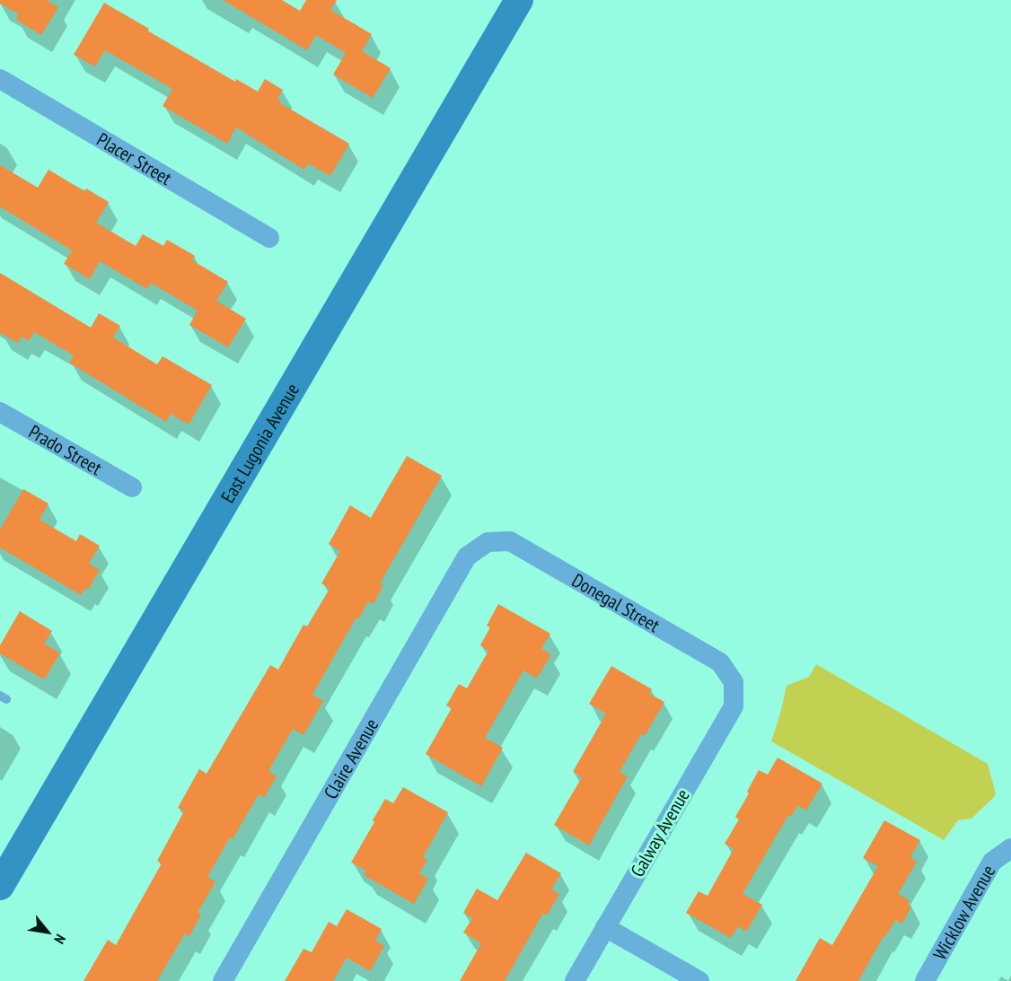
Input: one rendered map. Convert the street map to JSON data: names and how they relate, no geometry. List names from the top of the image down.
{
  "streets": {
    "main road": ["East Lugonia Avenue"],
    "street": [
      "Placer Street",
      "Prado Street",
      "Donegal Street",
      "Claire Avenue",
      "Galway Avenue",
      "Wicklow Avenue"
    ]
  },
  "crossings": [
    ["Donegal Street", "Claire Avenue"],
    ["Donegal Street", "Galway Avenue"]
  ],
  "north": "bottom right"
}
